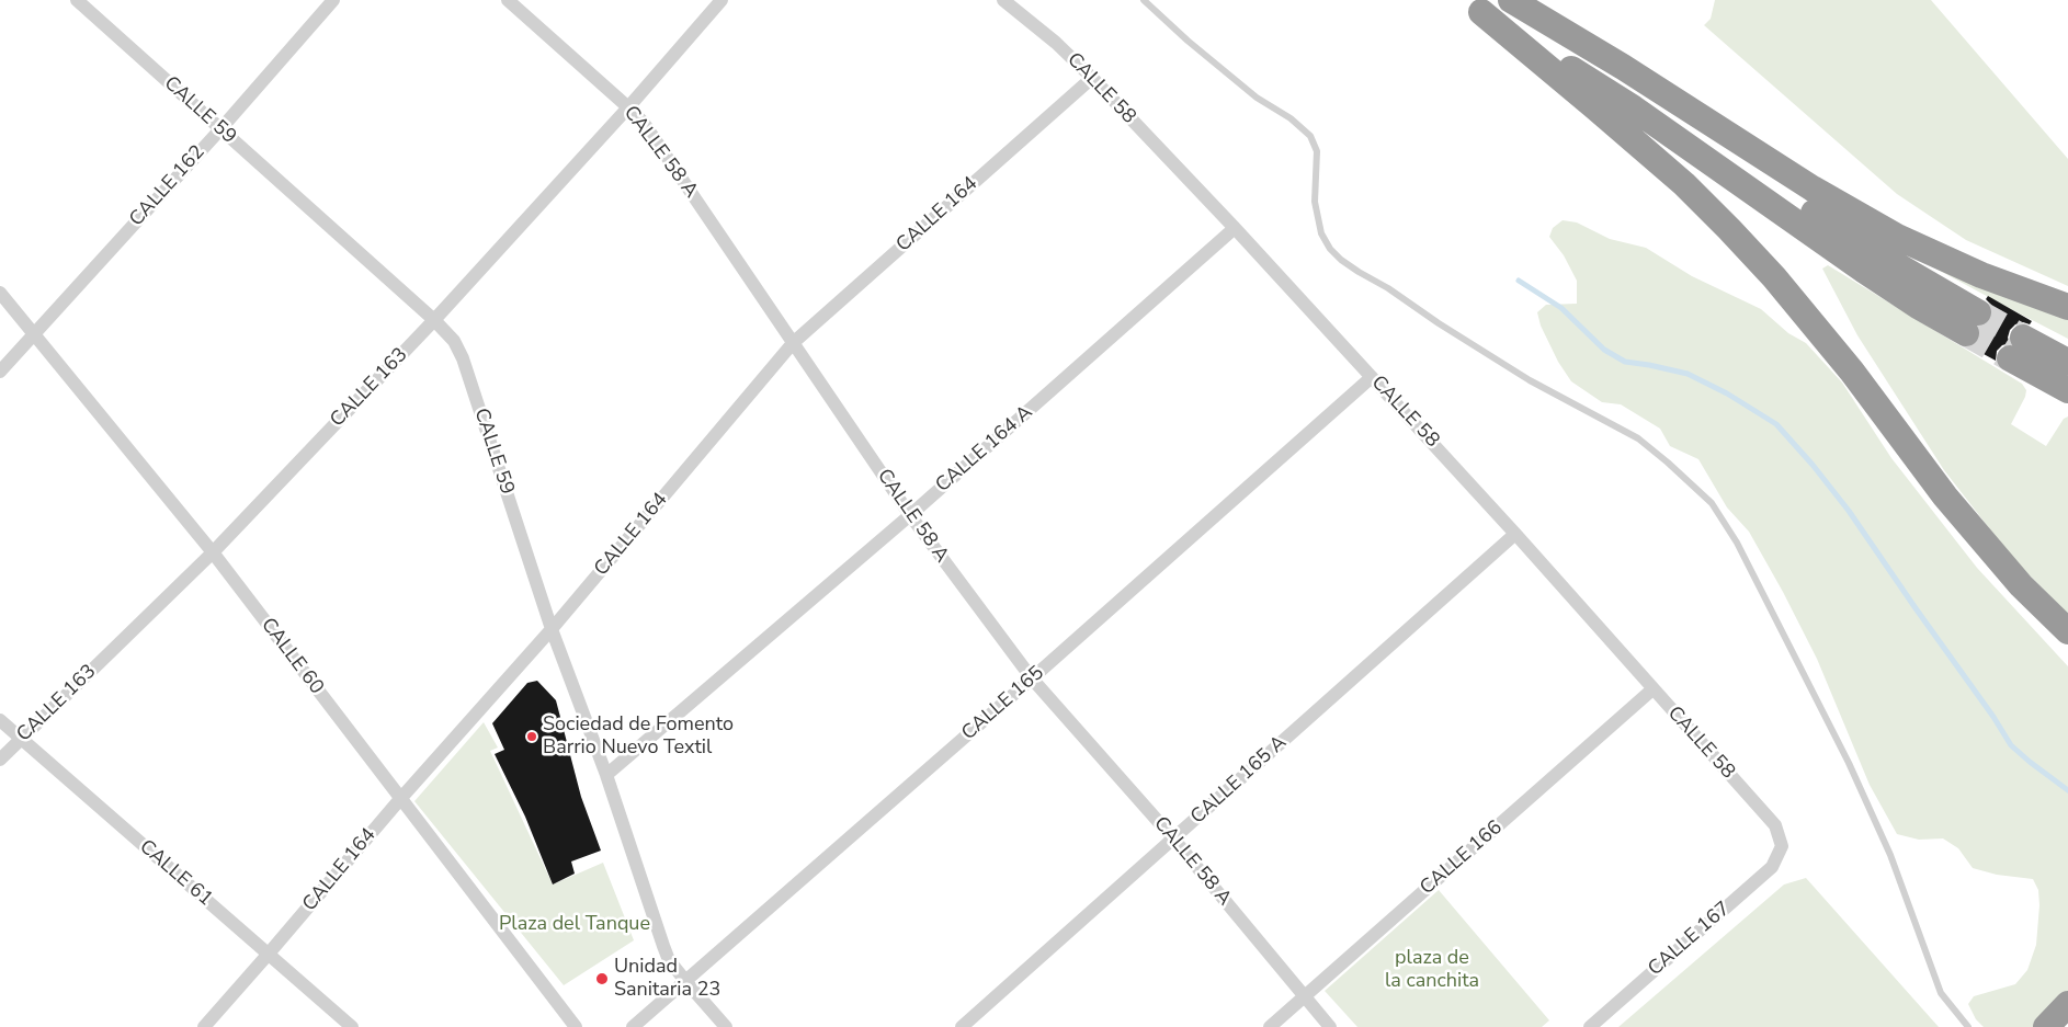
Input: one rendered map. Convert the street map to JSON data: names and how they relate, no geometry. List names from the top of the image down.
{
  "streets": {
    "street": [
      "CALLE 58",
      "CALLE 59",
      "CALLE 58 A",
      "CALLE 162",
      "CALLE 164",
      "CALLE 163",
      "CALLE 164 A",
      "CALLE 60",
      "CALLE 165",
      "CALLE 165 A",
      "CALLE 166",
      "CALLE 61",
      "CALLE 167"
    ]
  },
  "crossings": [
    ["CALLE 58", "CALLE 164"],
    ["CALLE 58", "CALLE 164 A"],
    ["CALLE 58", "CALLE 165"],
    ["CALLE 58", "CALLE 165 A"],
    ["CALLE 58", "CALLE 166"],
    ["CALLE 58", "CALLE 167"],
    ["CALLE 59", "CALLE 162"],
    ["CALLE 59", "CALLE 164"],
    ["CALLE 59", "CALLE 163"],
    ["CALLE 59", "CALLE 164 A"],
    ["CALLE 59", "CALLE 165"],
    ["CALLE 58 A", "CALLE 164"],
    ["CALLE 58 A", "CALLE 163"],
    ["CALLE 58 A", "CALLE 164 A"],
    ["CALLE 58 A", "CALLE 165"],
    ["CALLE 58 A", "CALLE 165 A"],
    ["CALLE 58 A", "CALLE 166"],
    ["CALLE 162", "CALLE 60"],
    ["CALLE 164", "CALLE 60"],
    ["CALLE 164", "CALLE 61"],
    ["CALLE 163", "CALLE 60"],
    ["CALLE 163", "CALLE 61"]
  ],
  "parks": ["Plaza del Tanque", "plaza de la canchita"],
  "places": ["Sociedad de Fomento Barrio Nuevo Textil", "Unidad Sanitaria 23"]
}
